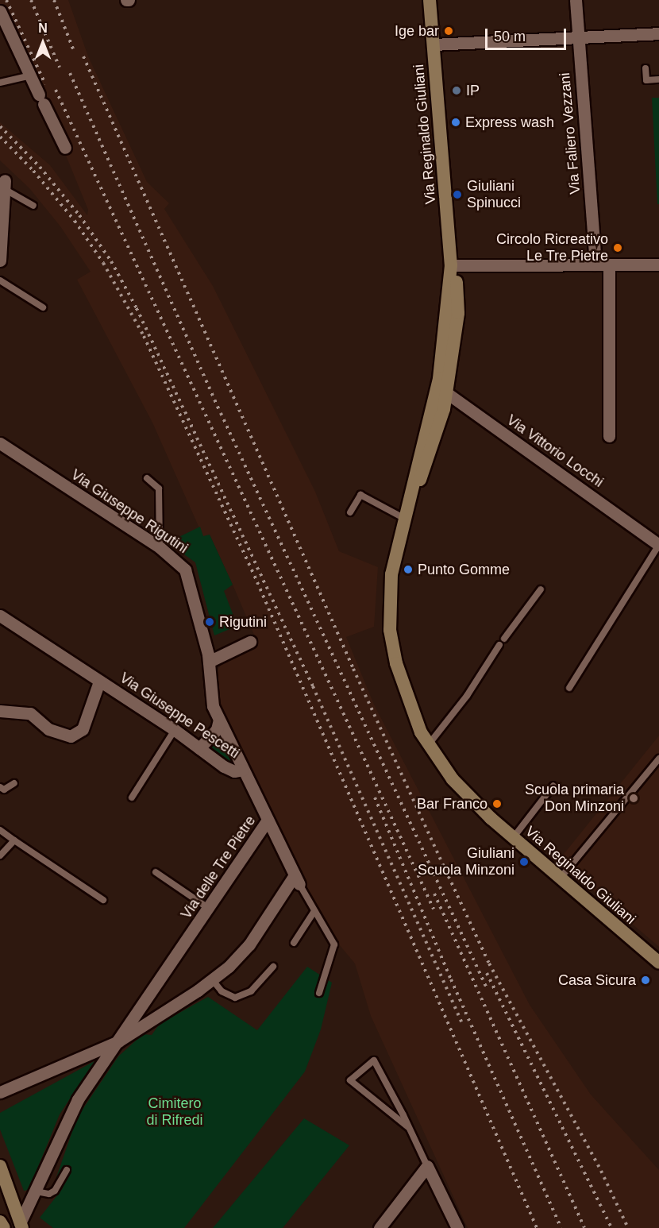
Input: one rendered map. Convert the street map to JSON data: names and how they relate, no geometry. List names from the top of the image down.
{
  "streets": {
    "main road": ["Via Reginaldo Giuliani"],
    "street": [
      "Via Faliero Vezzani",
      "Via Vittorio Locchi",
      "Via Giuseppe Rigutini",
      "Via Giuseppe Pescetti",
      "Via delle Tre Pietre"
    ]
  },
  "crossings": [
    ["Via Reginaldo Giuliani", "Via Vittorio Locchi"],
    ["Via Giuseppe Rigutini", "Via Giuseppe Pescetti"],
    ["Via Giuseppe Rigutini", "Via delle Tre Pietre"]
  ],
  "parks": ["Cimitero di Rifredi"],
  "places": [
    "Ige bar",
    "IP",
    "Express wash",
    "Giuliani Spinucci",
    "Circolo Ricreativo Le Tre Pietre",
    "Punto Gomme",
    "Rigutini",
    "Scuola primaria Don Minzoni",
    "Bar Franco",
    "Giuliani Scuola Minzoni",
    "Casa Sicura"
  ],
  "scale_bar": "50 m",
  "north": "top"
}
